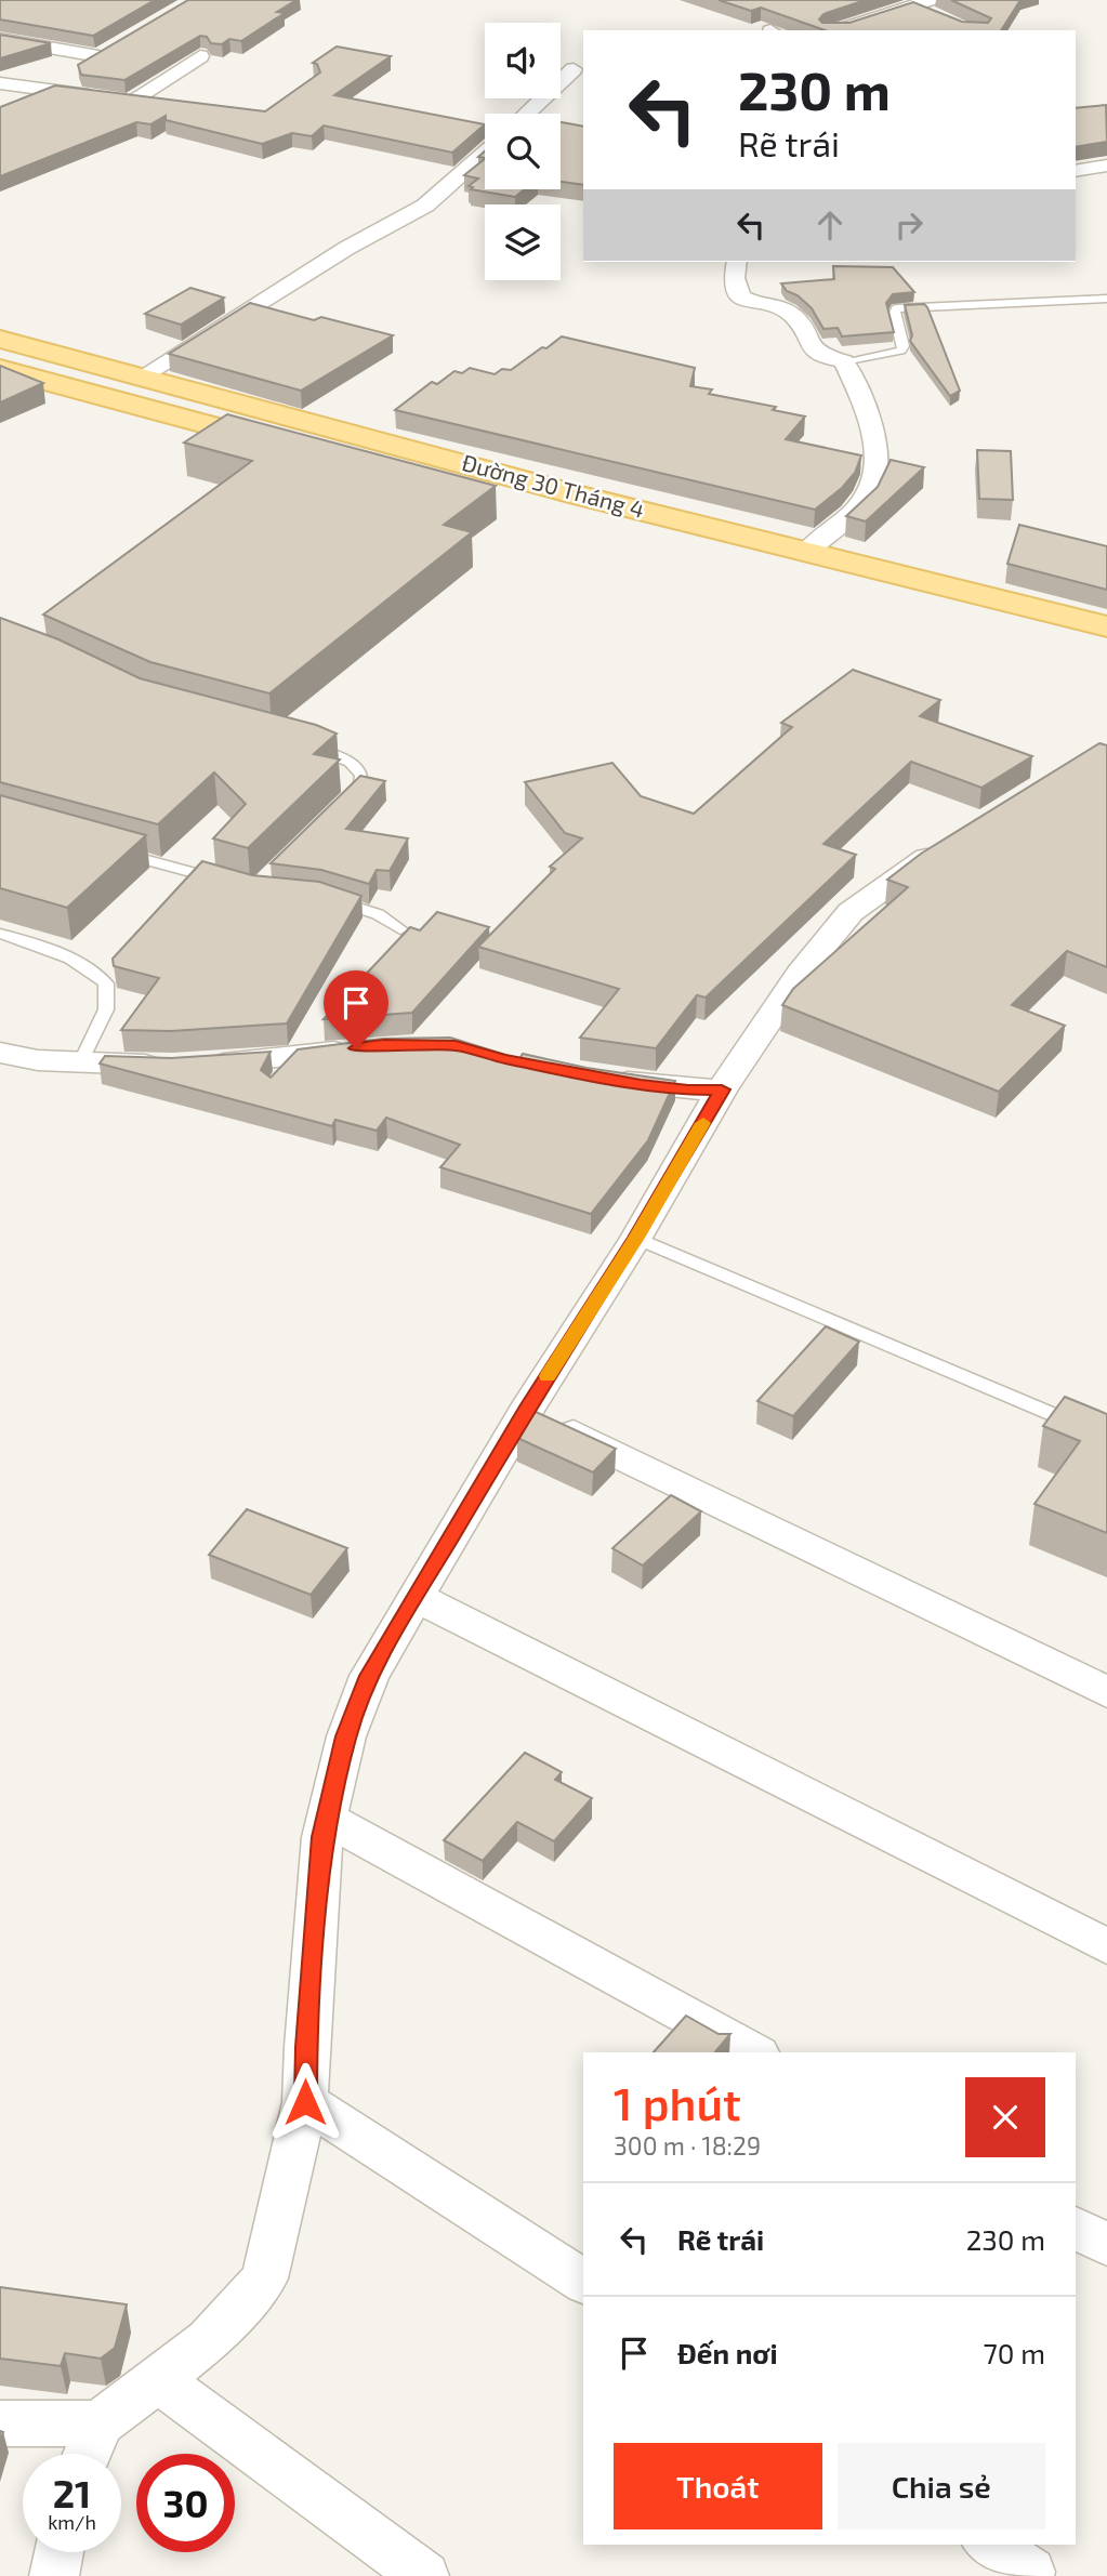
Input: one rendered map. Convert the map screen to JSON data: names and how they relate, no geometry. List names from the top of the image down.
{
  "streets": {
    "main road": ["Đường 30 Tháng 4"]
  },
  "page": {
    "turn": ["230 m", "Rẽ trái"],
    "heading": ["1 phút", "300 m · 18:29"],
    "list": [
      {
        "name": "Rẽ trái",
        "value": "230 m"
      },
      {
        "name": "Đến nơi",
        "value": "70 m"
      }
    ],
    "buttons": ["Thoát", "Chia sẻ"],
    "speed": "21 km/h",
    "limit": "30"
  }
}
